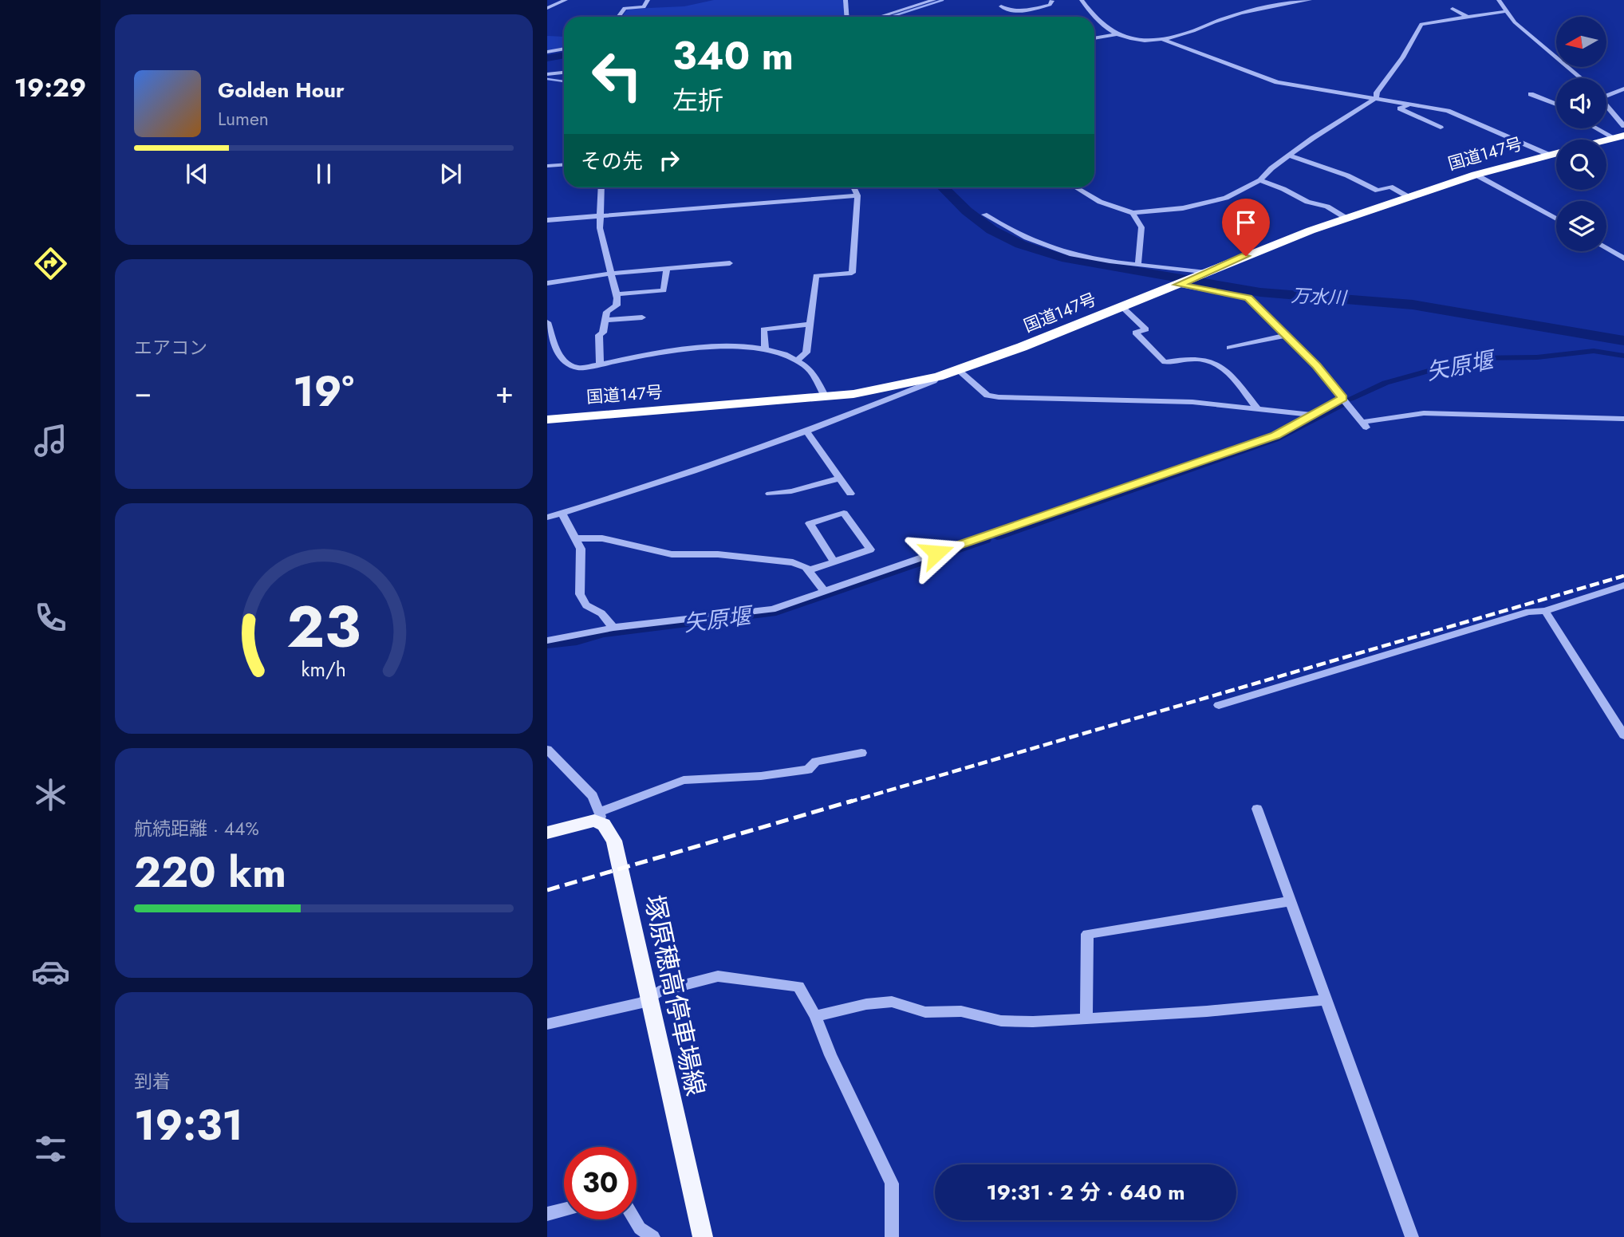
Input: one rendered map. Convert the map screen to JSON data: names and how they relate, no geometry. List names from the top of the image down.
{
  "streets": {
    "highway": ["国道147号"],
    "main road": ["塚原穂高停車場線"]
  },
  "water": ["万水川", "矢原堰"],
  "north": "left",
  "page": {
    "tabs": "19:29",
    "turn": ["340 m", "左折"],
    "song": ["Golden Hour", "Lumen"],
    "then": "その先",
    "tile": [
      "エアコン",
      ["航続距離 · 44%", "220 km"],
      ["到着", "19:31"]
    ],
    "heat": ["−", "19°", "+"],
    "limit": "30",
    "trip": "19:31 · 2 分 · 640 m",
    "gauge": ["23", "km/h"]
  }
}
